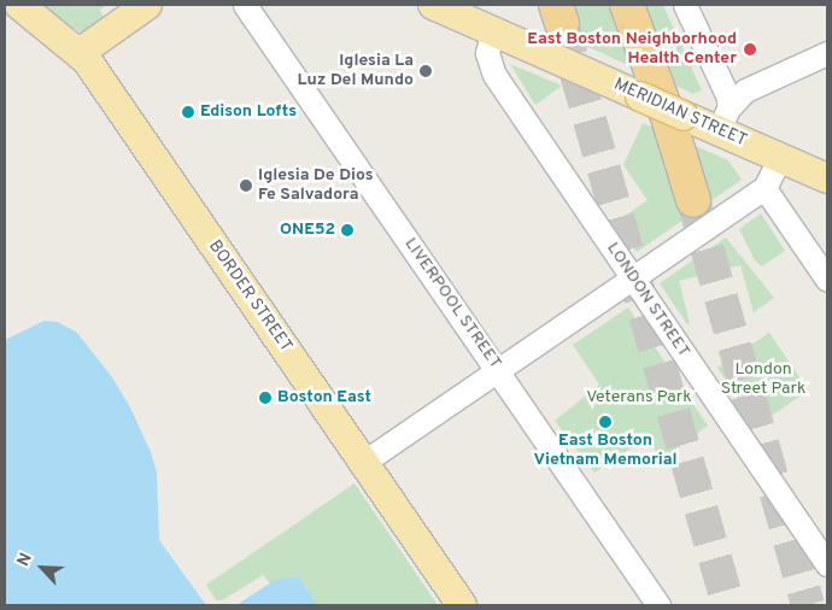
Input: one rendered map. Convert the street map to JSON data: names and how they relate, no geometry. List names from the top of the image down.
{
  "streets": {
    "main road": ["MERIDIAN STREET", "BORDER STREET"],
    "street": ["LONDON STREET", "LIVERPOOL STREET"]
  },
  "crossings": [
    ["MERIDIAN STREET", "LONDON STREET"]
  ],
  "parks": ["London Street Park", "Veterans Park"],
  "places": [
    "East Boston Neighborhood Health Center",
    "Iglesia La Luz Del Mundo",
    "Edison Lofts",
    "Iglesia De Dios Fe Salvadora",
    "ONE52",
    "Boston East",
    "East Boston Vietnam Memorial"
  ],
  "north": "top left"
}
